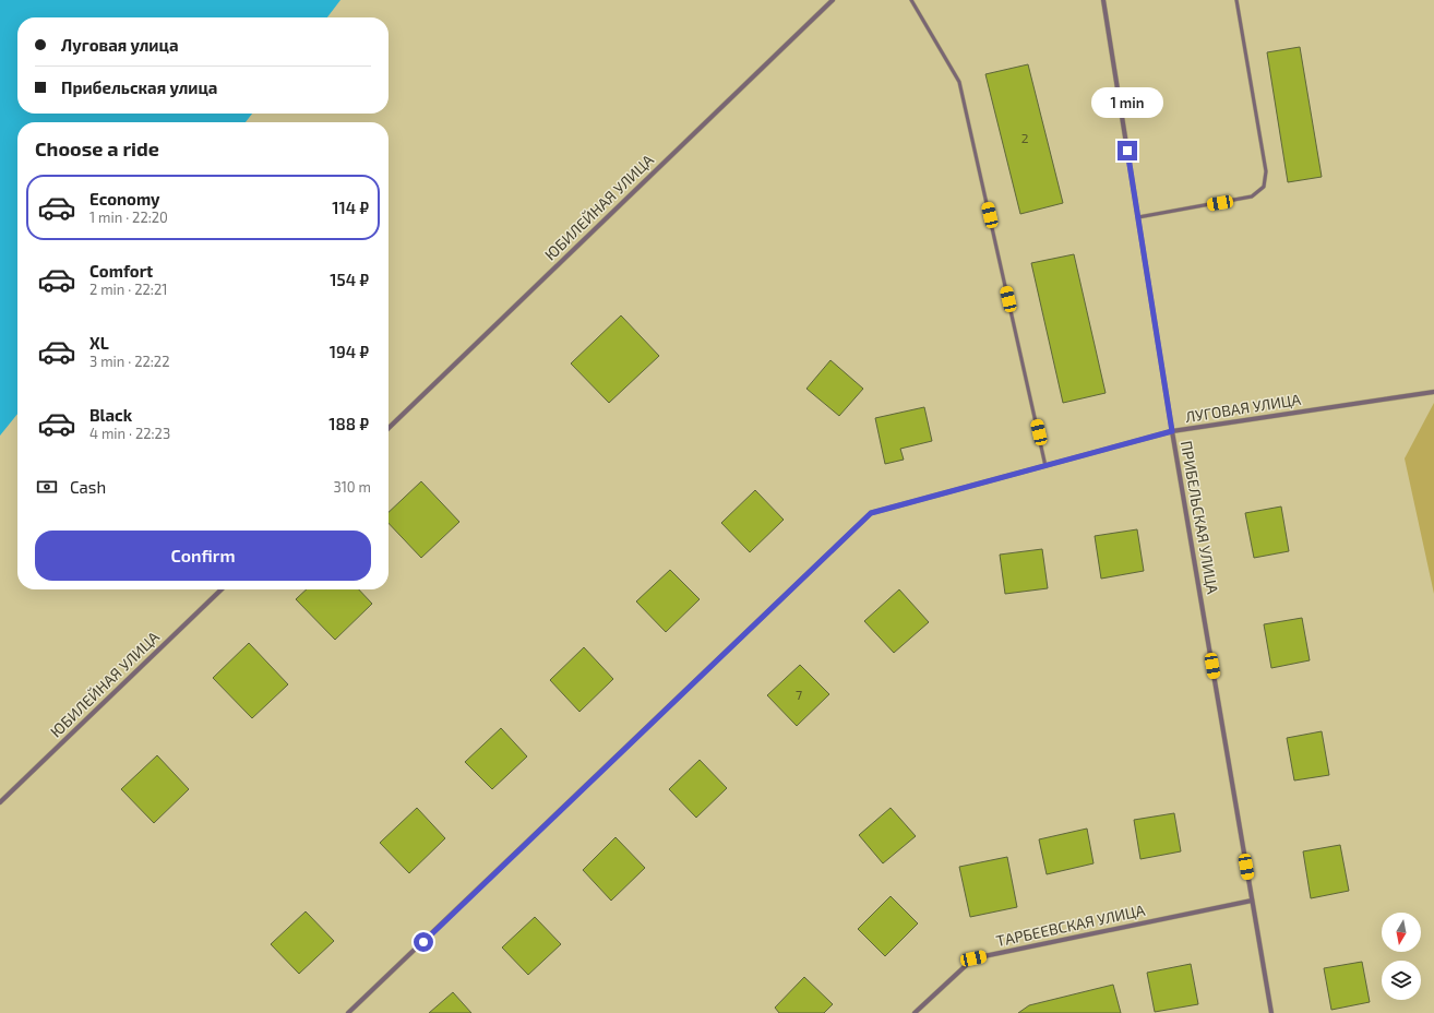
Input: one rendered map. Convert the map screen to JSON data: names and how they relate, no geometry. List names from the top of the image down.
{
  "streets": {
    "street": [
      "ЮБИЛЕЙНАЯ УЛИЦА",
      "ЛУГОВАЯ УЛИЦА",
      "ПРИБЕЛЬСКАЯ УЛИЦА",
      "ТАРБЕЕВСКАЯ УЛИЦА"
    ]
  },
  "crossings": [
    ["ЛУГОВАЯ УЛИЦА", "ПРИБЕЛЬСКАЯ УЛИЦА"],
    ["ПРИБЕЛЬСКАЯ УЛИЦА", "ТАРБЕЕВСКАЯ УЛИЦА"]
  ],
  "house_numbers": ["2", "7"],
  "north": "bottom",
  "page": {
    "banner": ["Луговая улица", "Прибельская улица"],
    "bubble": "1 min",
    "heading": "Choose a ride",
    "list": [
      {
        "name": "Economy",
        "note": "1 min · 22:20",
        "value": "114 ₽"
      },
      {
        "name": "Comfort",
        "note": "2 min · 22:21",
        "value": "154 ₽"
      },
      {
        "name": "XL",
        "note": "3 min · 22:22",
        "value": "194 ₽"
      },
      {
        "name": "Black",
        "note": "4 min · 22:23",
        "value": "188 ₽"
      }
    ],
    "pay": ["Cash", "310 m"],
    "buttons": "Confirm"
  }
}
